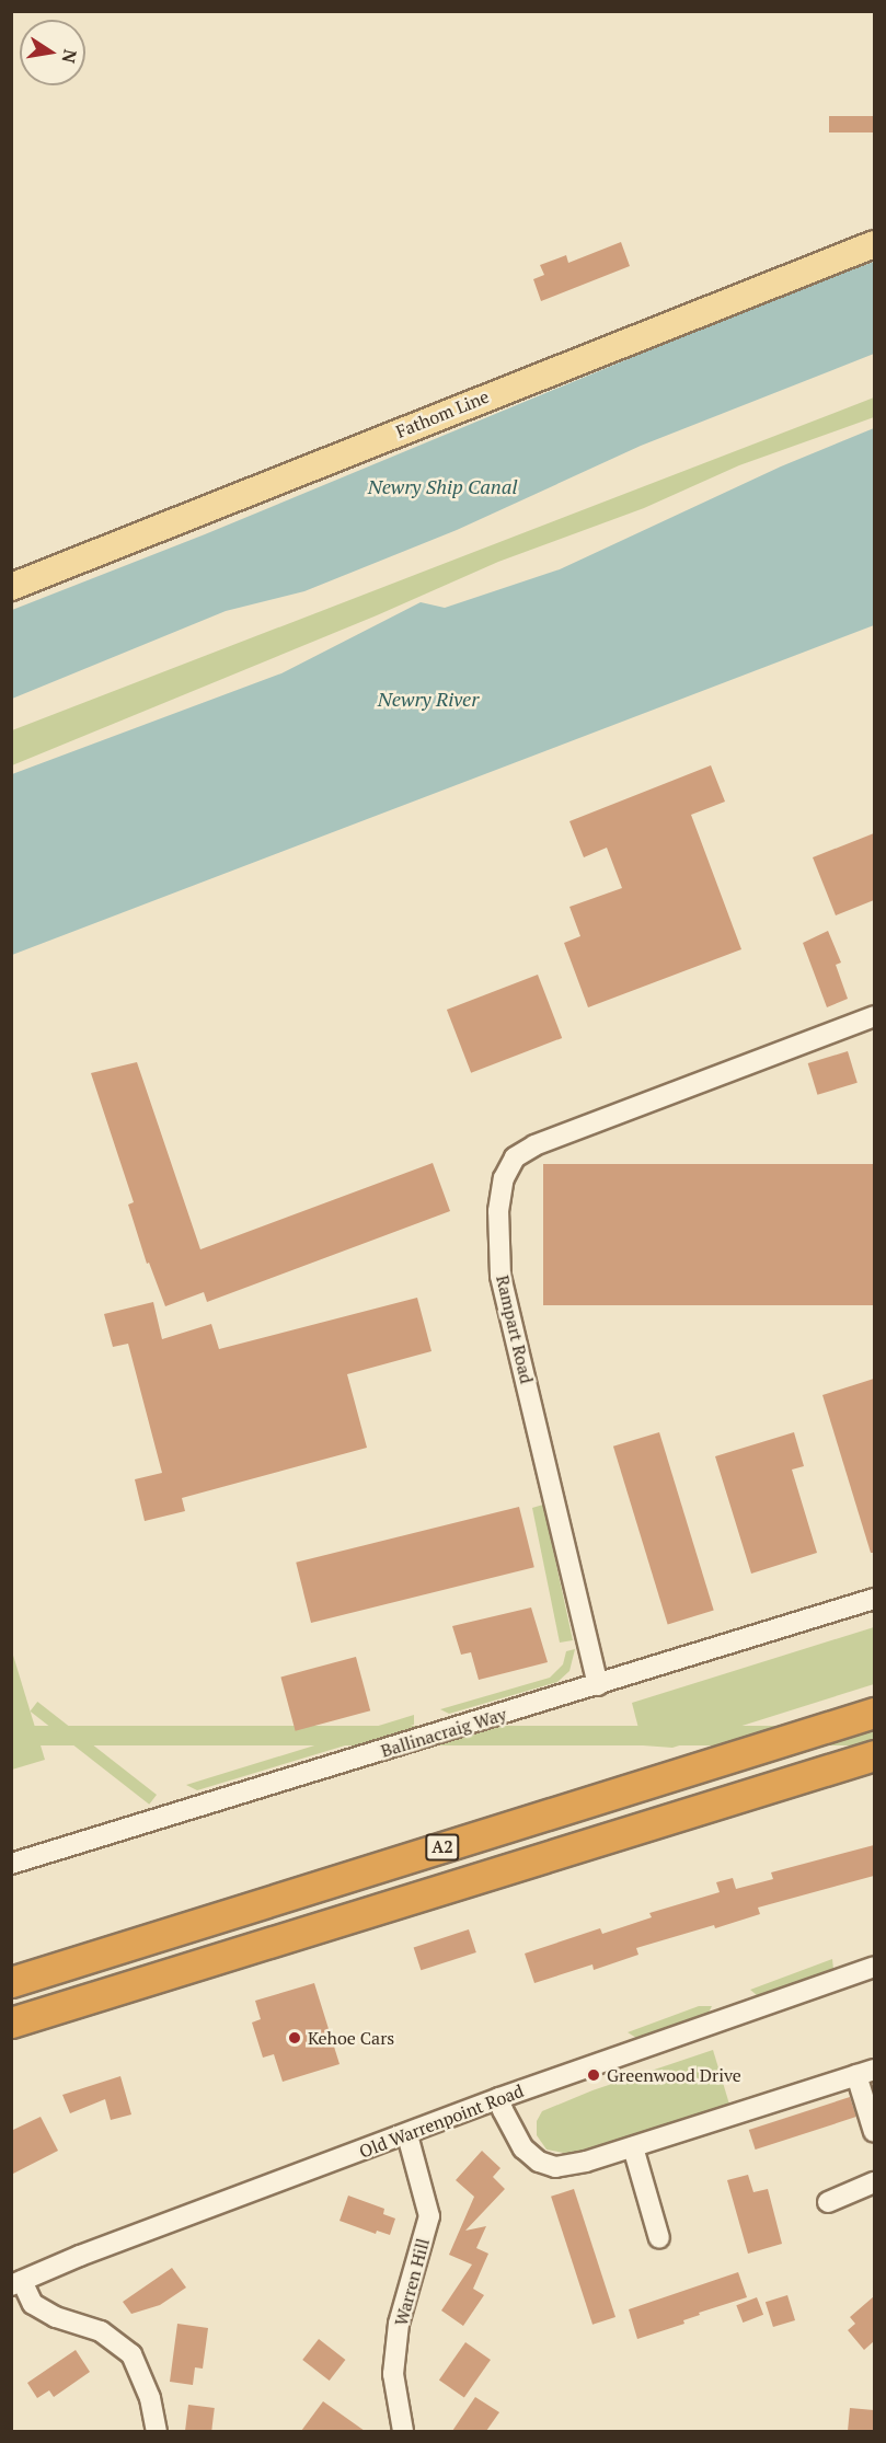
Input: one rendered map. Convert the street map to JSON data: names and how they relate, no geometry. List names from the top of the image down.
{
  "streets": {
    "highway": ["A2"],
    "main road": ["Fathom Line"],
    "street": [
      "Rampart Road",
      "Ballinacraig Way",
      "Old Warrenpoint Road",
      "Warren Hill"
    ]
  },
  "crossings": [
    ["Rampart Road", "Ballinacraig Way"],
    ["Old Warrenpoint Road", "Warren Hill"]
  ],
  "water": ["Newry Ship Canal", "Newry River"],
  "places": ["Kehoe Cars", "Greenwood Drive"],
  "north": "right"
}
